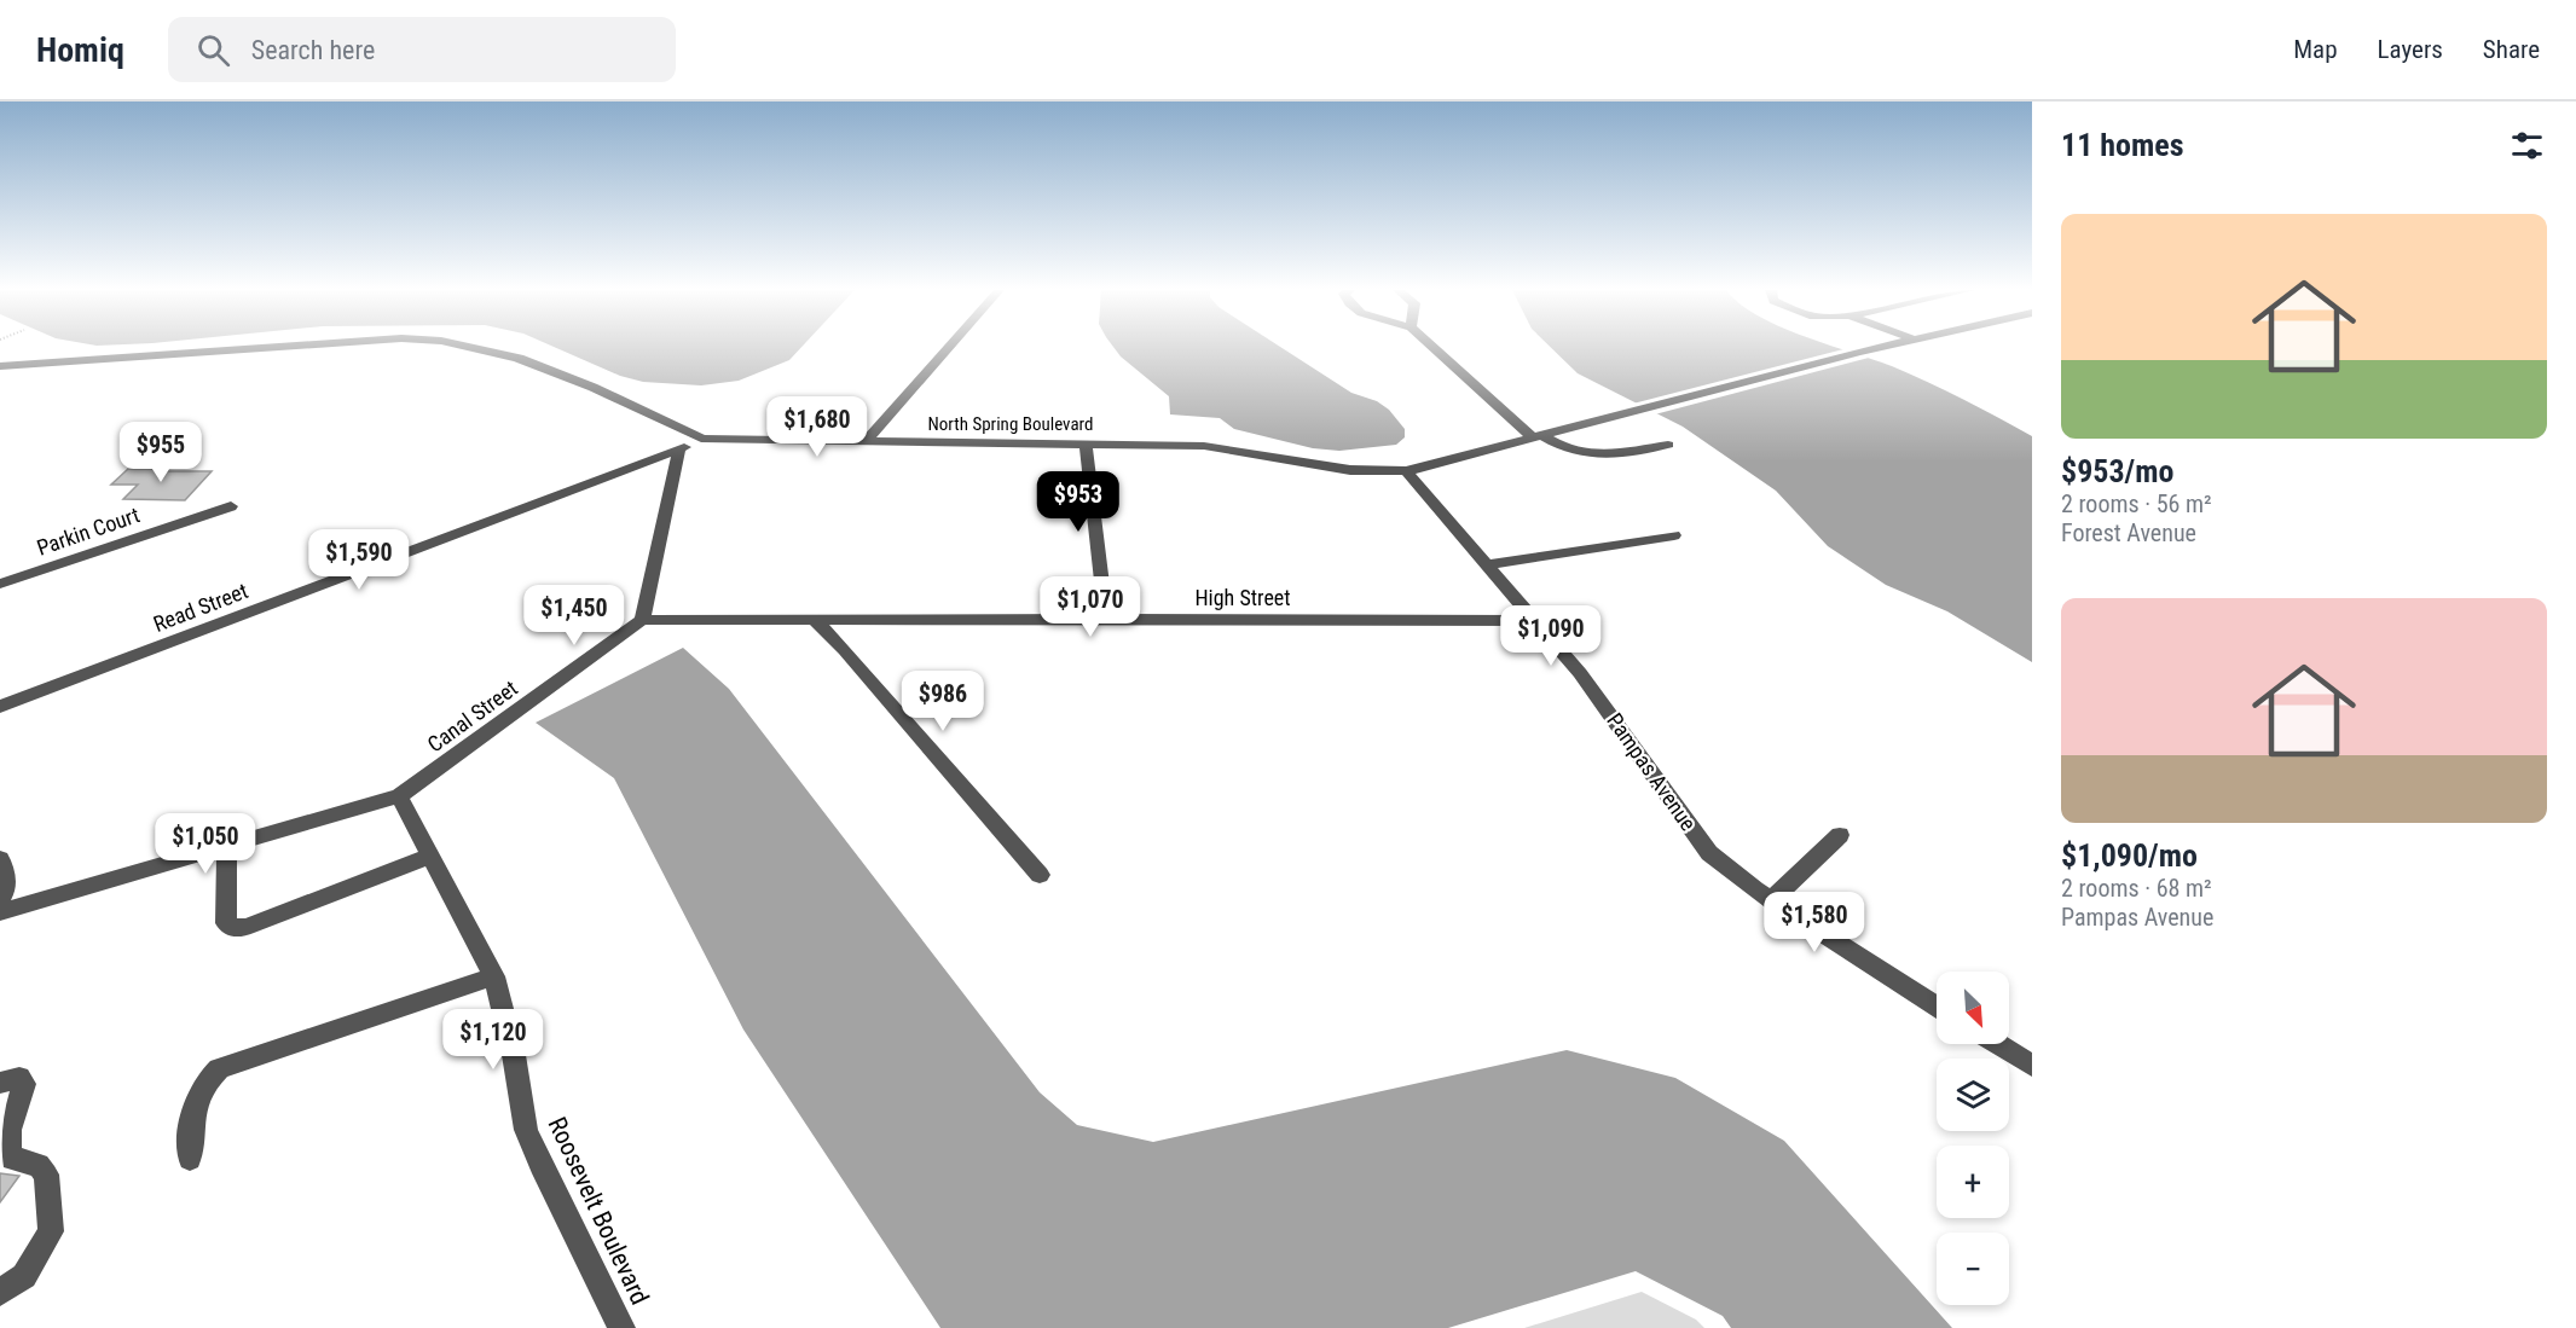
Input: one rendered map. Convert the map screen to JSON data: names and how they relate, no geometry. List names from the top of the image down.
{
  "streets": {
    "street": [
      "North Spring Boulevard",
      "Parkin Court",
      "High Street",
      "Read Street",
      "Canal Street",
      "Pampas Avenue",
      "Roosevelt Boulevard"
    ]
  },
  "crossings": [
    ["North Spring Boulevard", "Read Street"],
    ["North Spring Boulevard", "Pampas Avenue"],
    ["High Street", "Canal Street"],
    ["High Street", "Pampas Avenue"],
    ["Canal Street", "Roosevelt Boulevard"]
  ],
  "north": "bottom right",
  "page": {
    "header": "Homiq",
    "search": "Search here",
    "nav": ["Map", "Layers", "Share"],
    "heading": "11 homes",
    "list": [
      {
        "name": "$953/mo",
        "note": "2 rooms · 56 m² · Forest Avenue"
      },
      {
        "name": "$1,090/mo",
        "note": "2 rooms · 68 m² · Pampas Avenue"
      }
    ],
    "price": [
      "$1,680",
      "$955",
      "$953",
      "$1,590",
      "$1,070",
      "$1,450",
      "$1,090",
      "$986",
      "$1,050",
      "$1,580",
      "$1,120"
    ],
    "map_buttons": ["+", "−"]
  }
}
